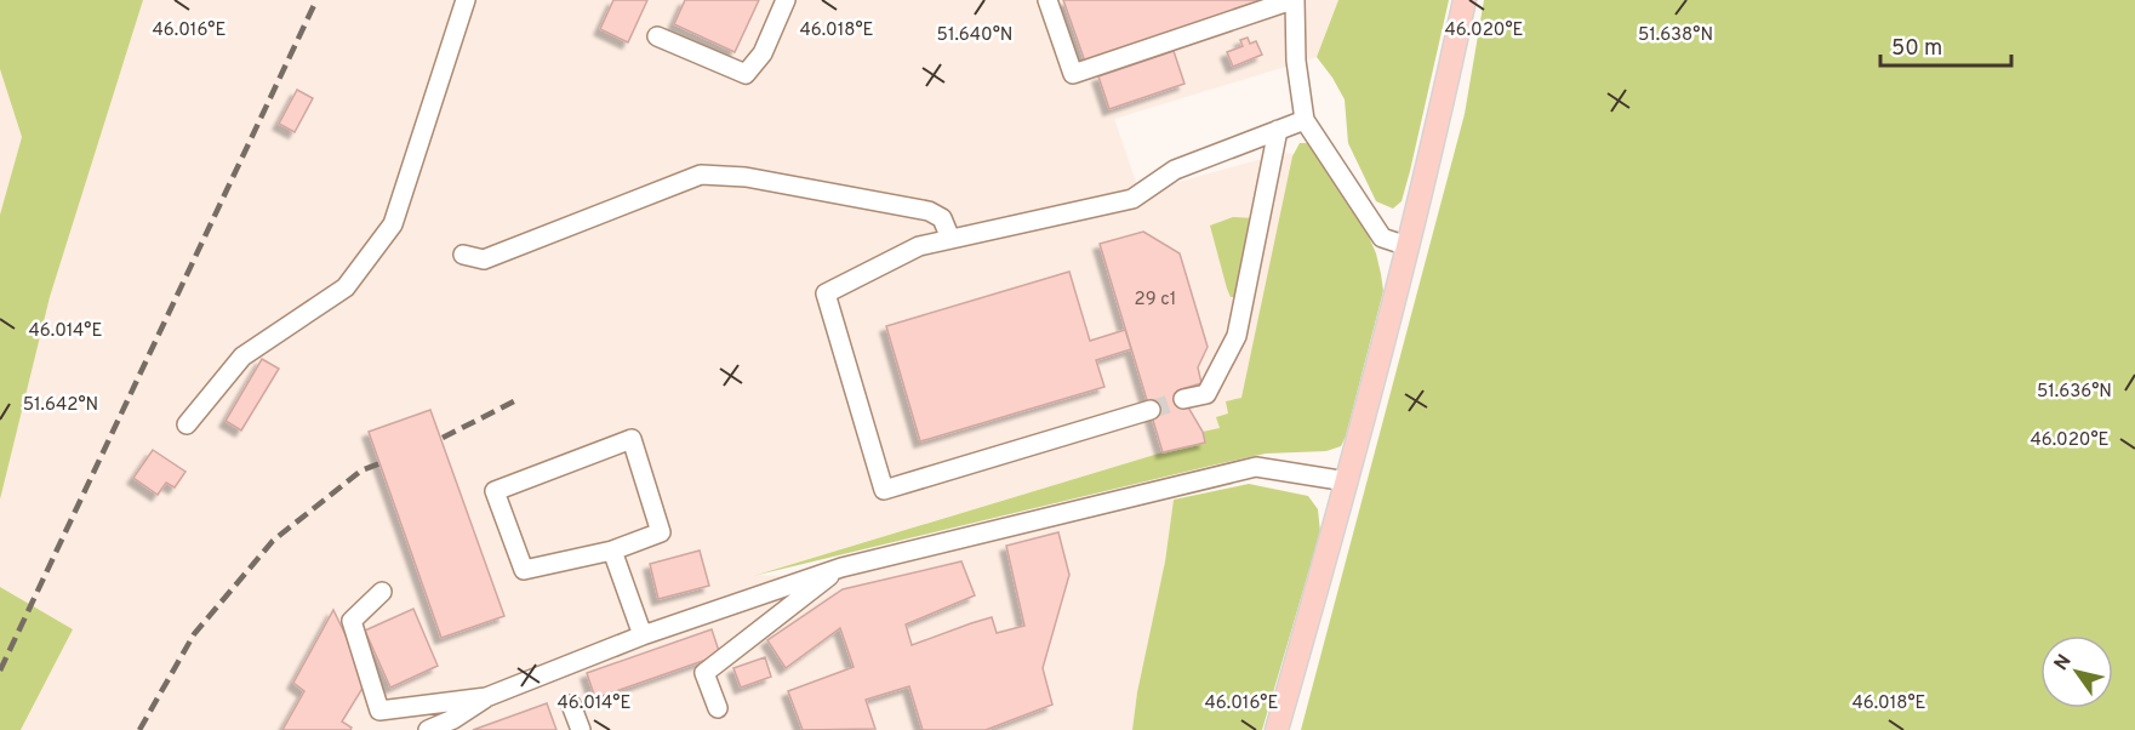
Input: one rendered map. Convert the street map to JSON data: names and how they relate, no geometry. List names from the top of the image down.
{
  "house_numbers": ["29 с1"],
  "scale_bar": "50 m",
  "north": "top left",
  "coordinates": [
    "46.016°E",
    "46.018°E",
    "46.020°E",
    "51.640°N",
    "51.638°N",
    "46.014°E",
    "51.636°N",
    "51.642°N"
  ]
}
